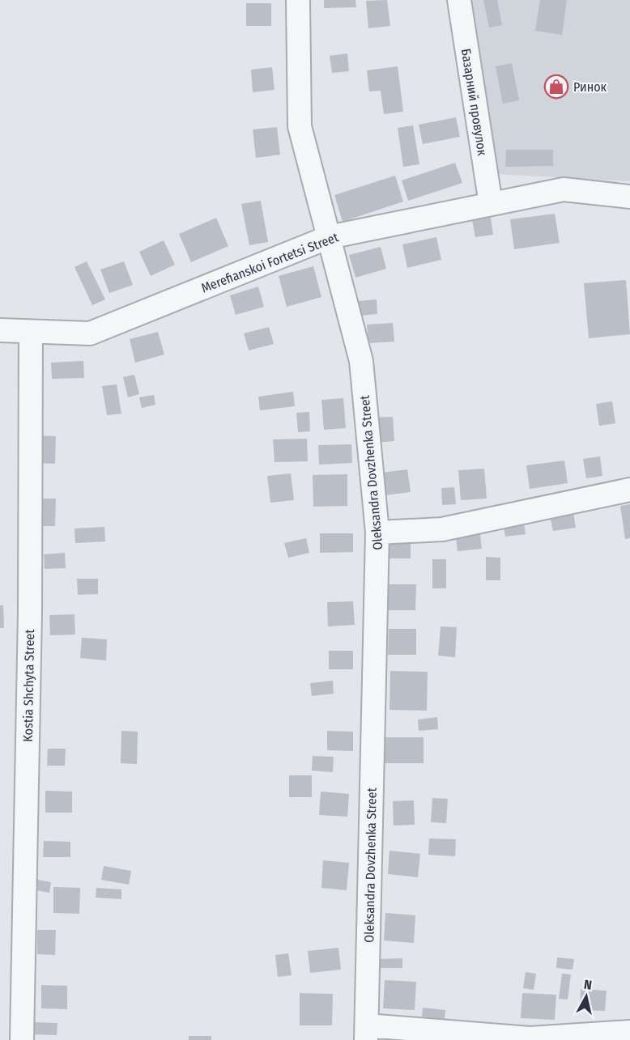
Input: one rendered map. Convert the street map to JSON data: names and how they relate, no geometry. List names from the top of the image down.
{
  "streets": {
    "street": [
      "Базарний провулок",
      "Merefianskoi Fortetsi Street",
      "Oleksandra Dovzhenka Street",
      "Kostia Shchyta Street"
    ]
  },
  "crossings": [
    ["Базарний провулок", "Merefianskoi Fortetsi Street"],
    ["Merefianskoi Fortetsi Street", "Oleksandra Dovzhenka Street"],
    ["Merefianskoi Fortetsi Street", "Kostia Shchyta Street"]
  ],
  "places": {
    "shop": ["Ринок"]
  },
  "north": "top"
}
